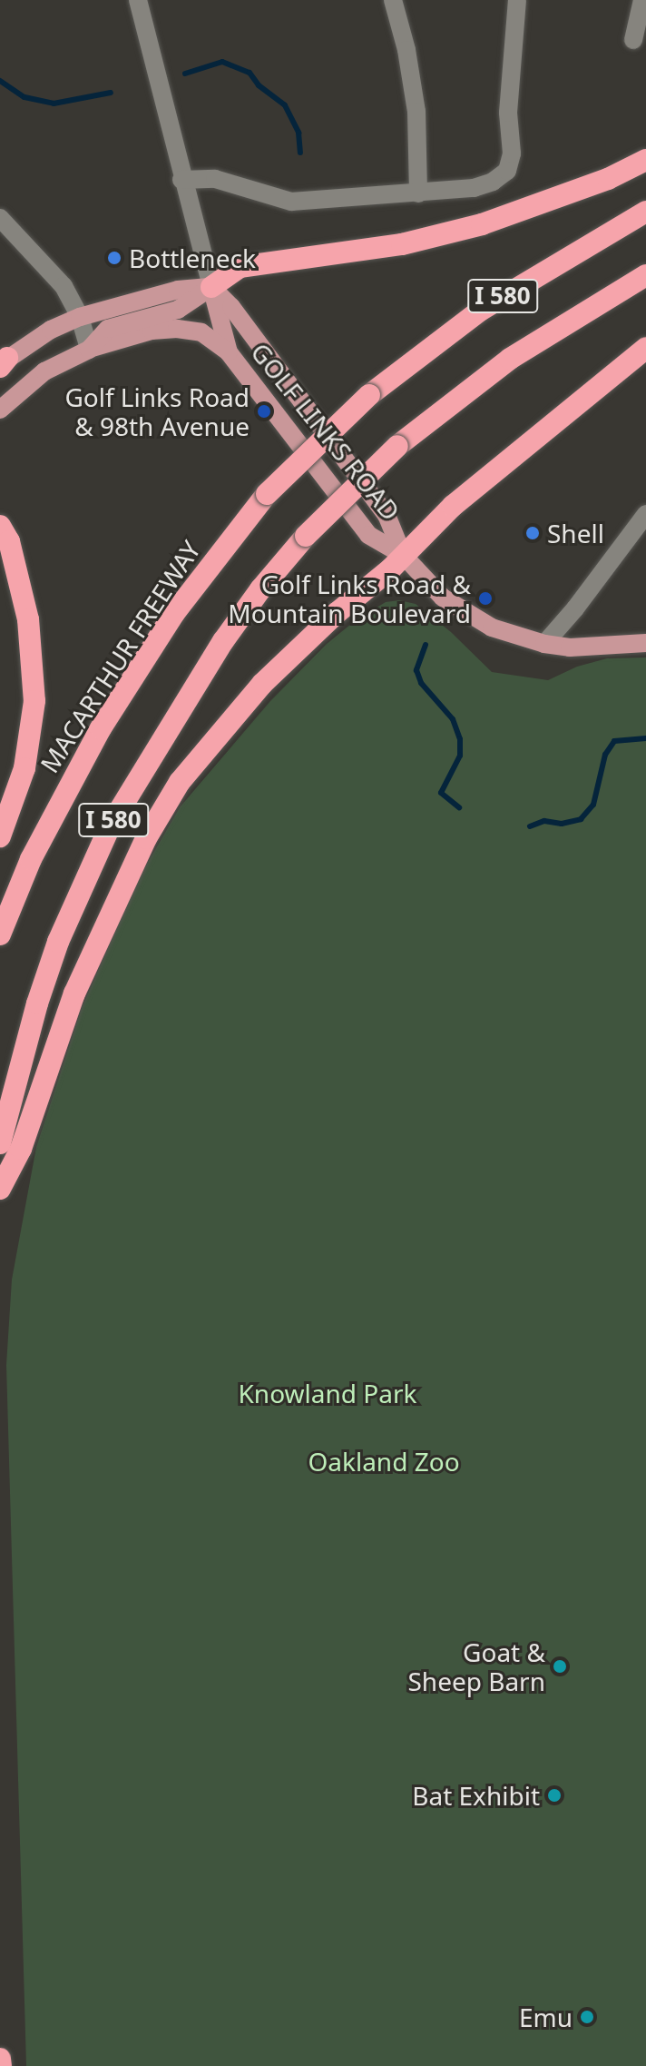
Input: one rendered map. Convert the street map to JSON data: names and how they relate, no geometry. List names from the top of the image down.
{
  "streets": {
    "highway": ["I 580", "MACARTHUR FREEWAY"],
    "main road": ["GOLF LINKS ROAD"]
  },
  "parks": ["Knowland Park", "Oakland Zoo"],
  "places": [
    "Bottleneck",
    "Golf Links Road & 98th Avenue",
    "Shell",
    "Golf Links Road & Mountain Boulevard",
    "Goat & Sheep Barn",
    "Bat Exhibit",
    "Emu"
  ]
}
